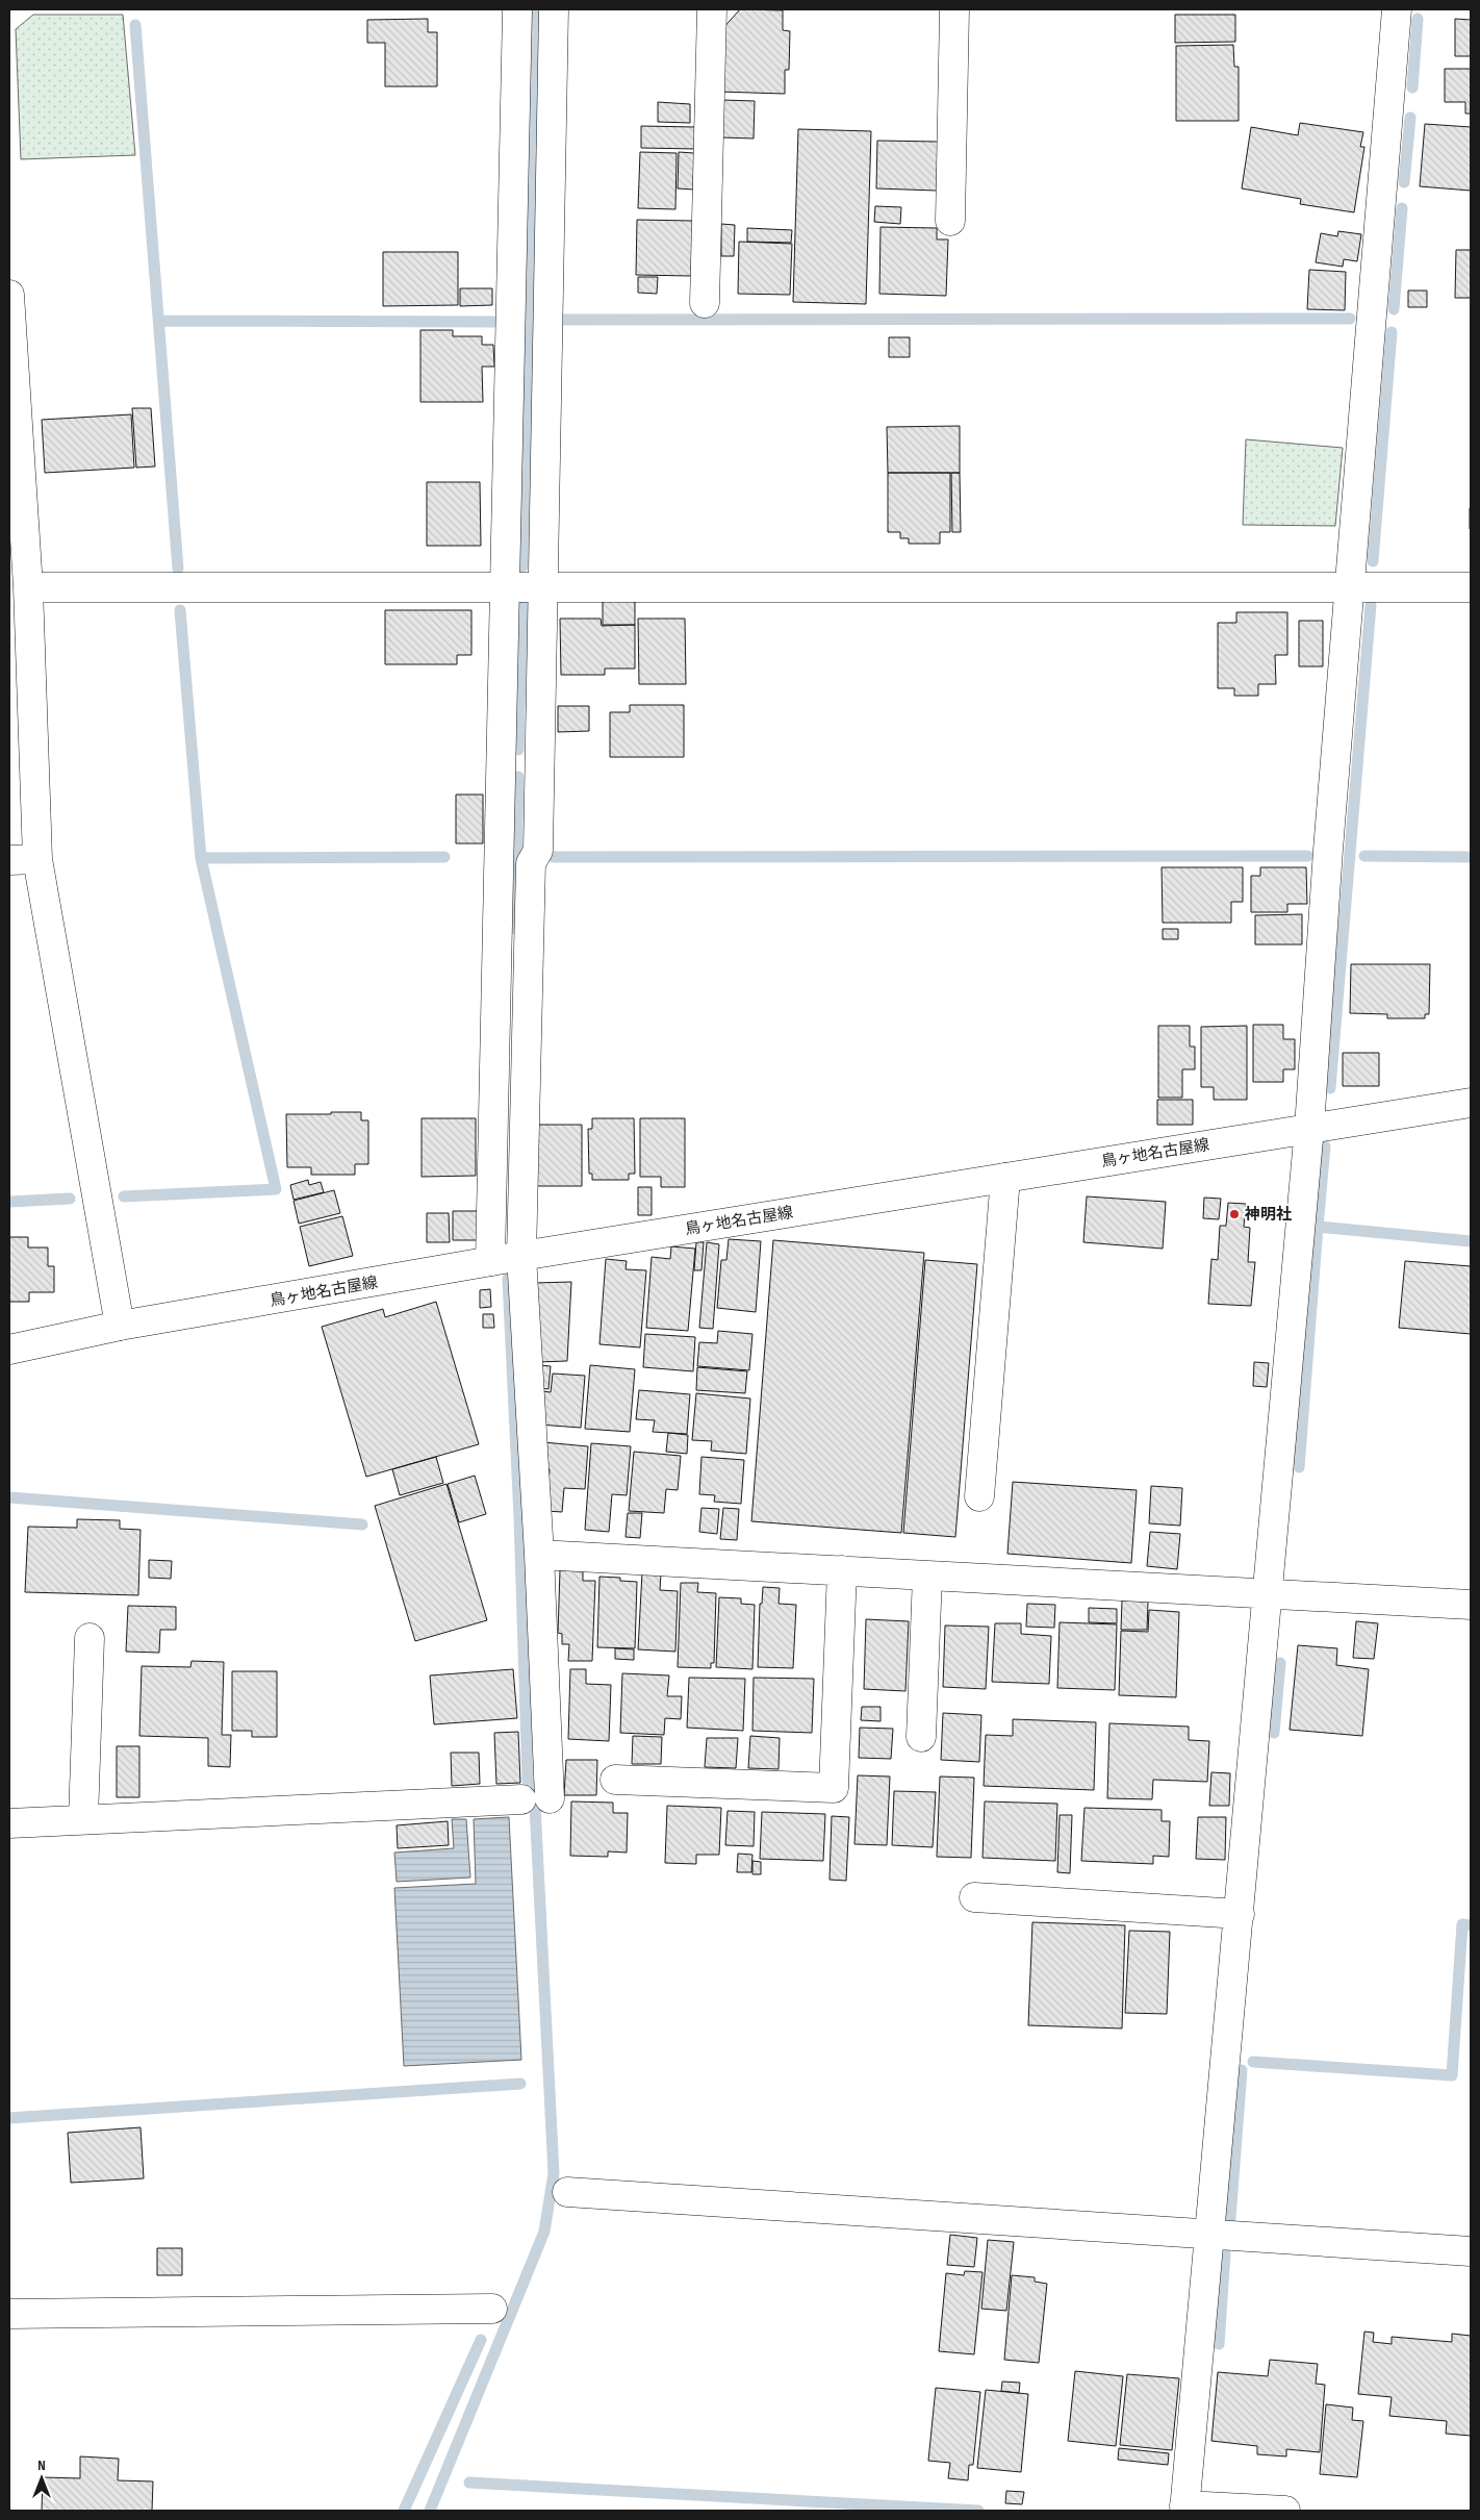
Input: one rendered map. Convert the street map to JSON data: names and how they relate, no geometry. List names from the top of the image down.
{
  "streets": {
    "street": ["鳥ヶ地名古屋線"]
  },
  "places": ["神明社"],
  "north": "top"
}
